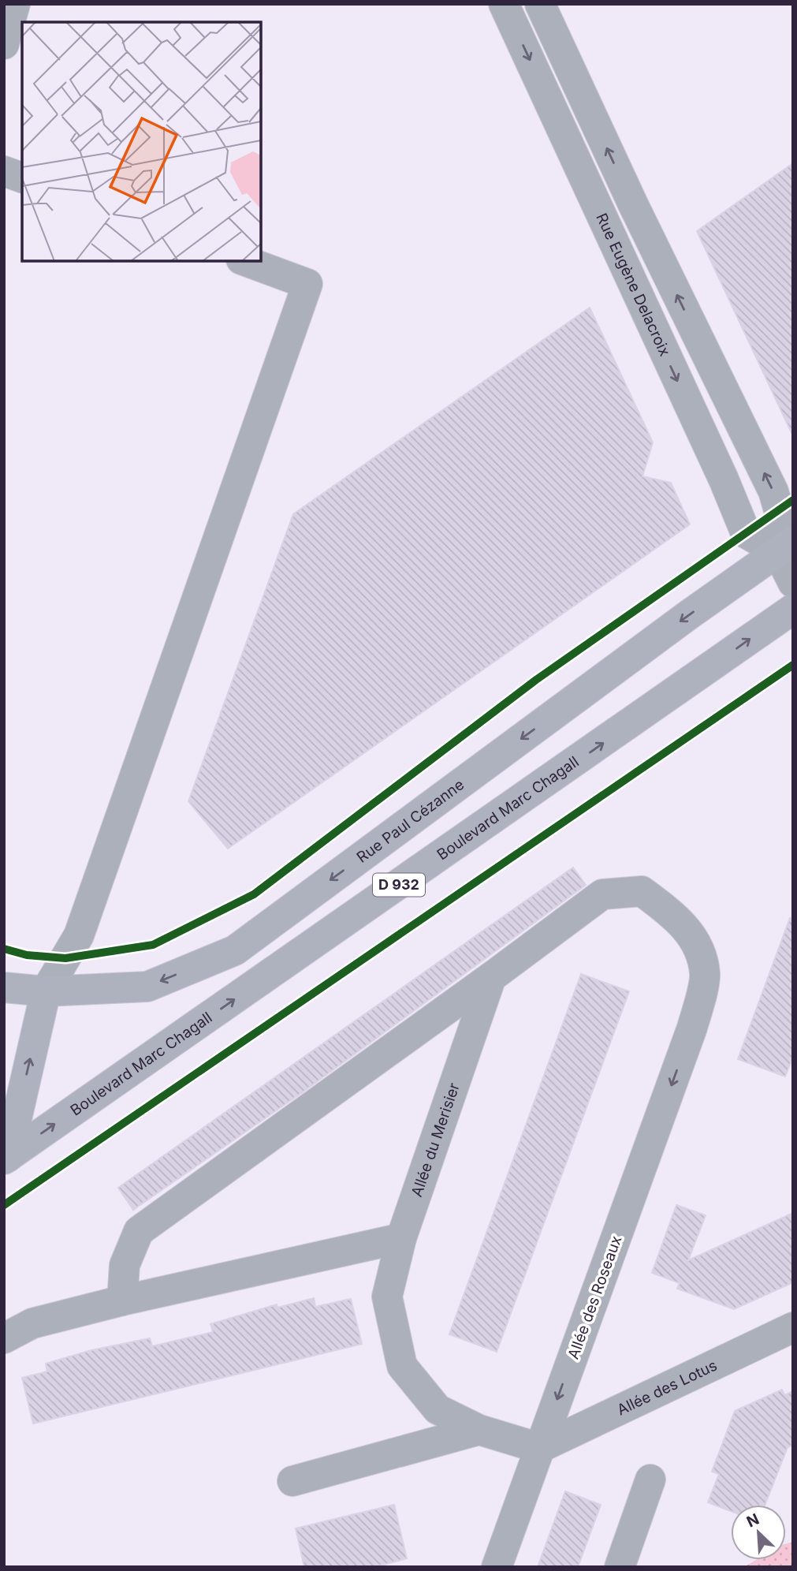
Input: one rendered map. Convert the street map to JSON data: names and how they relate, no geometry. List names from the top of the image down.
{
  "streets": {
    "main road": ["Boulevard Marc Chagall", "Rue Paul Cézanne", "D 932"],
    "street": [
      "Rue Eugène Delacroix",
      "Allée du Merisier",
      "Allée des Roseaux",
      "Allée des Lotus"
    ]
  },
  "crossings": [
    ["Rue Eugène Delacroix", "Rue Paul Cézanne"],
    ["Allée du Merisier", "Allée des Roseaux"],
    ["Allée du Merisier", "Allée des Lotus"],
    ["Allée des Roseaux", "Allée des Lotus"]
  ],
  "one_way": ["Boulevard Marc Chagall", "Rue Paul Cézanne"],
  "north": "top left"
}
